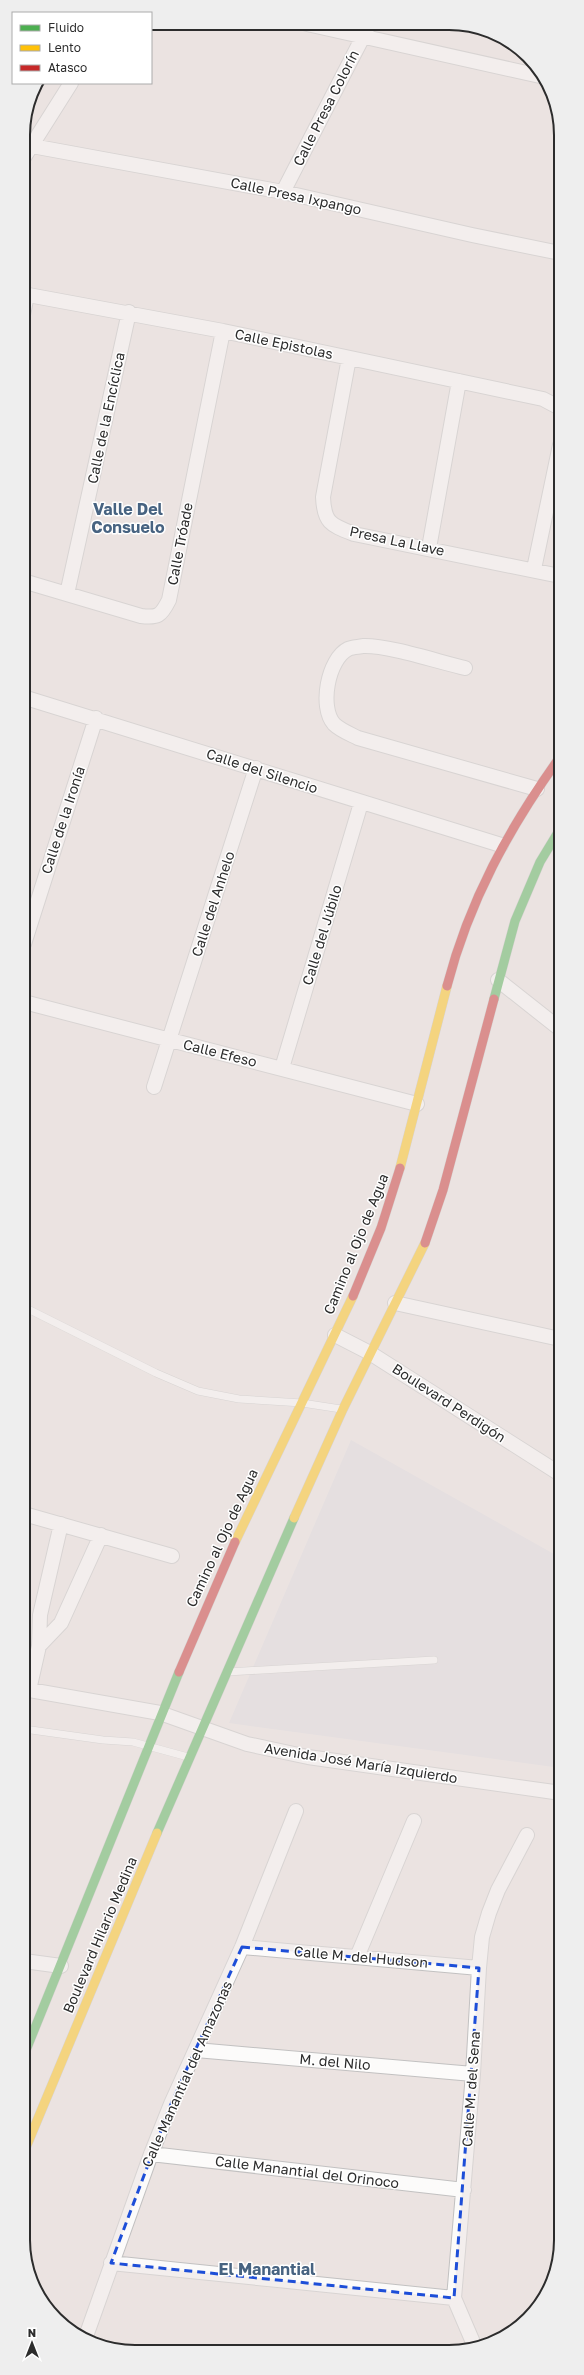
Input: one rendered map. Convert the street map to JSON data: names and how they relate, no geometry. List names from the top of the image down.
{
  "streets": {
    "street": [
      "Calle Presa Colorín",
      "Calle Presa Ixpango",
      "Calle Epistolas",
      "Calle de la Encíclica",
      "Presa La Llave",
      "Calle Tróade",
      "Calle del Silencio",
      "Calle de la Ironía",
      "Calle del Anhelo",
      "Calle del Júbilo",
      "Calle Efeso",
      "Camino al Ojo de Agua",
      "Boulevard Perdigón",
      "Avenida José María Izquierdo",
      "Boulevard Hilario Medina",
      "Calle M. del Hudson",
      "M. del Nilo",
      "Calle Manantial del Amazonas",
      "Calle M. del Sena",
      "Calle Manantial del Orinoco"
    ]
  },
  "crossings": [
    ["Calle Presa Colorín", "Calle Presa Ixpango"],
    ["Calle Epistolas", "Calle de la Encíclica"],
    ["Calle Epistolas", "Presa La Llave"],
    ["Calle Epistolas", "Calle Tróade"],
    ["Calle de la Encíclica", "Calle Tróade"],
    ["Calle del Silencio", "Calle de la Ironía"],
    ["Calle del Silencio", "Calle del Anhelo"],
    ["Calle del Silencio", "Calle del Júbilo"],
    ["Calle del Silencio", "Camino al Ojo de Agua"],
    ["Calle del Anhelo", "Calle Efeso"],
    ["Calle del Júbilo", "Calle Efeso"],
    ["Calle Efeso", "Camino al Ojo de Agua"],
    ["Camino al Ojo de Agua", "Boulevard Perdigón"],
    ["Camino al Ojo de Agua", "Avenida José María Izquierdo"],
    ["Camino al Ojo de Agua", "Boulevard Hilario Medina"],
    ["Avenida José María Izquierdo", "Boulevard Hilario Medina"],
    ["Calle M. del Hudson", "Calle Manantial del Amazonas"],
    ["Calle M. del Hudson", "Calle M. del Sena"],
    ["M. del Nilo", "Calle Manantial del Amazonas"],
    ["M. del Nilo", "Calle M. del Sena"],
    ["Calle Manantial del Amazonas", "Calle Manantial del Orinoco"],
    ["Calle M. del Sena", "Calle Manantial del Orinoco"]
  ],
  "districts": ["Valle Del Consuelo", "El Manantial"],
  "legend": ["Fluido", "Lento", "Atasco"],
  "north": "top"
}
